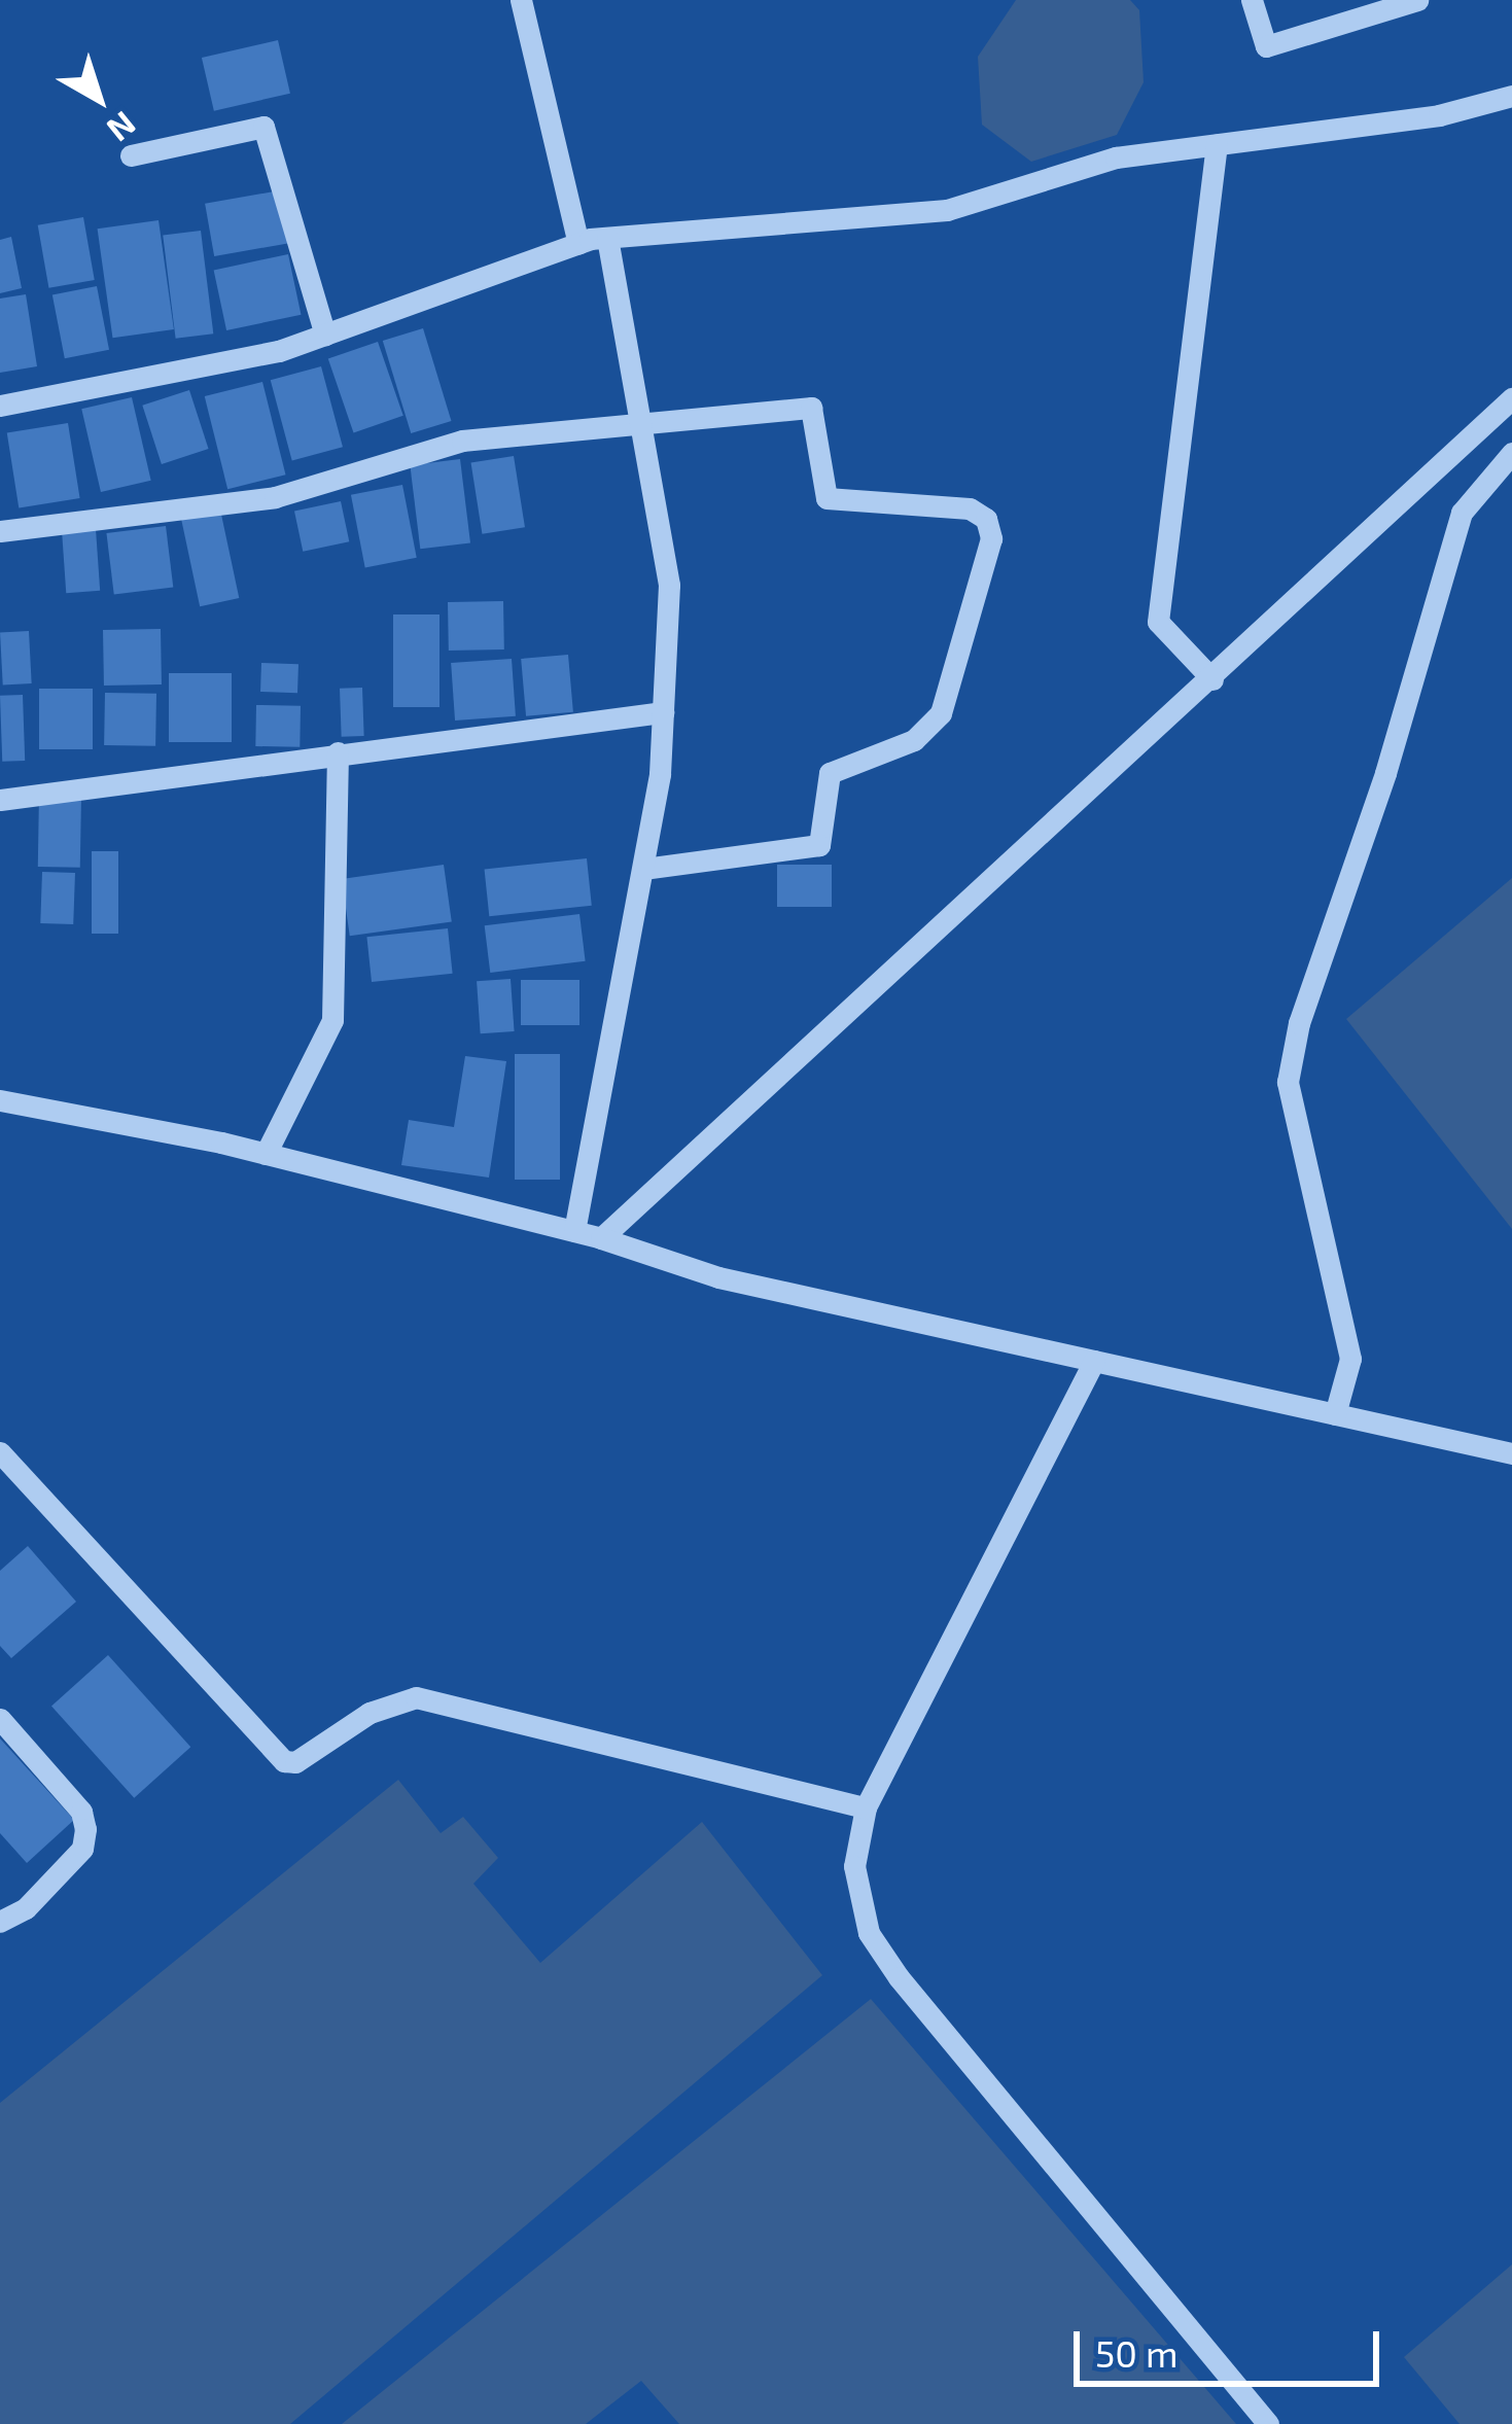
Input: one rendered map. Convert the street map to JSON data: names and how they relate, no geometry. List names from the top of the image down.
{
  "scale_bar": "50 m",
  "north": "bottom right"
}
